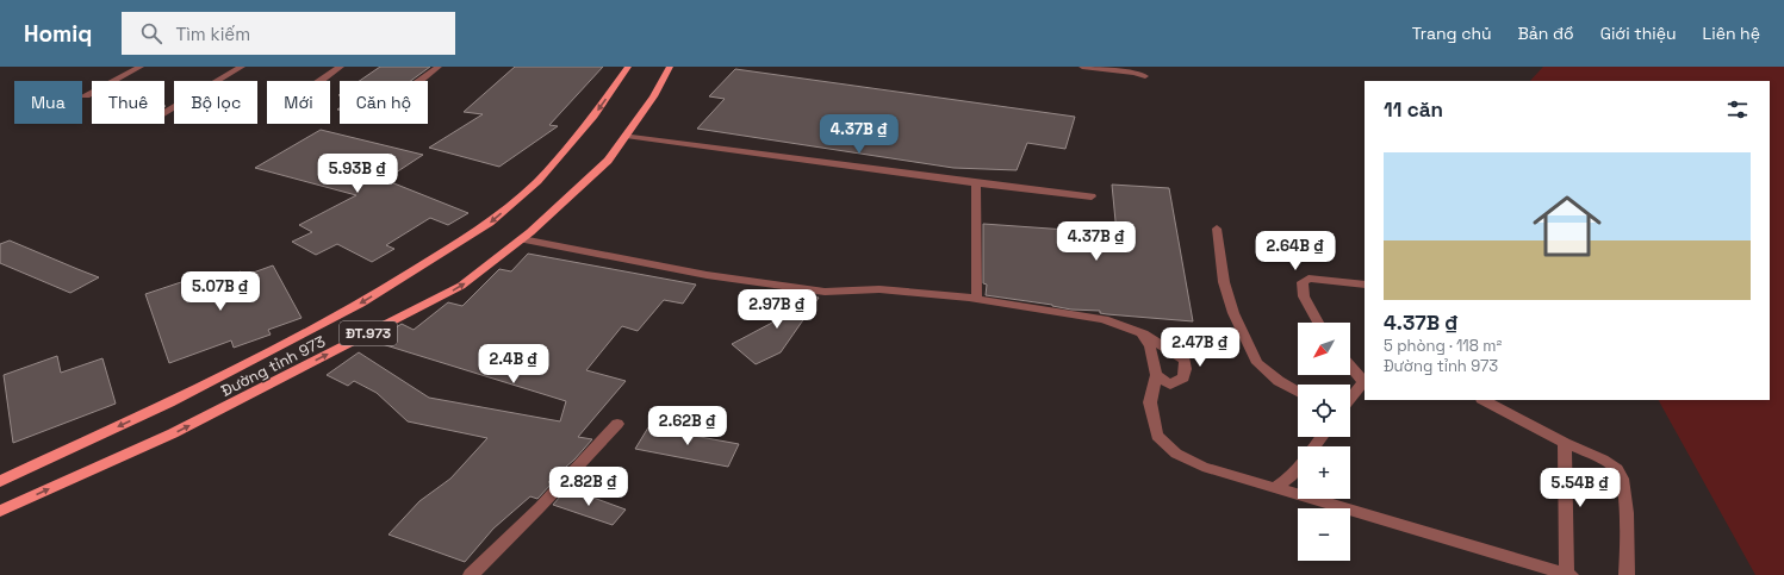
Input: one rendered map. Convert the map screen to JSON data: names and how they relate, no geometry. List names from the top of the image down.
{
  "streets": {
    "main road": ["ĐT.973", "Đường tỉnh 973"]
  },
  "north": "bottom left",
  "page": {
    "header": "Homiq",
    "search": "Tìm kiếm",
    "nav": [
      "Trang chủ",
      "Bản đồ",
      "Giới thiệu",
      "Liên hệ"
    ],
    "chip": [
      "Mua",
      "Thuê",
      "Bộ lọc",
      "Mới",
      "Căn hộ"
    ],
    "heading": "11 căn",
    "price": [
      "4.37B ₫",
      "5.93B ₫",
      "4.37B ₫",
      "2.64B ₫",
      "5.07B ₫",
      "2.97B ₫",
      "2.47B ₫",
      "2.4B ₫",
      "2.62B ₫",
      "2.82B ₫",
      "5.54B ₫"
    ],
    "list": [
      {
        "name": "4.37B ₫",
        "note": "5 phòng · 118 m² · Đường tỉnh 973"
      }
    ],
    "map_buttons": ["+", "−"]
  }
}
